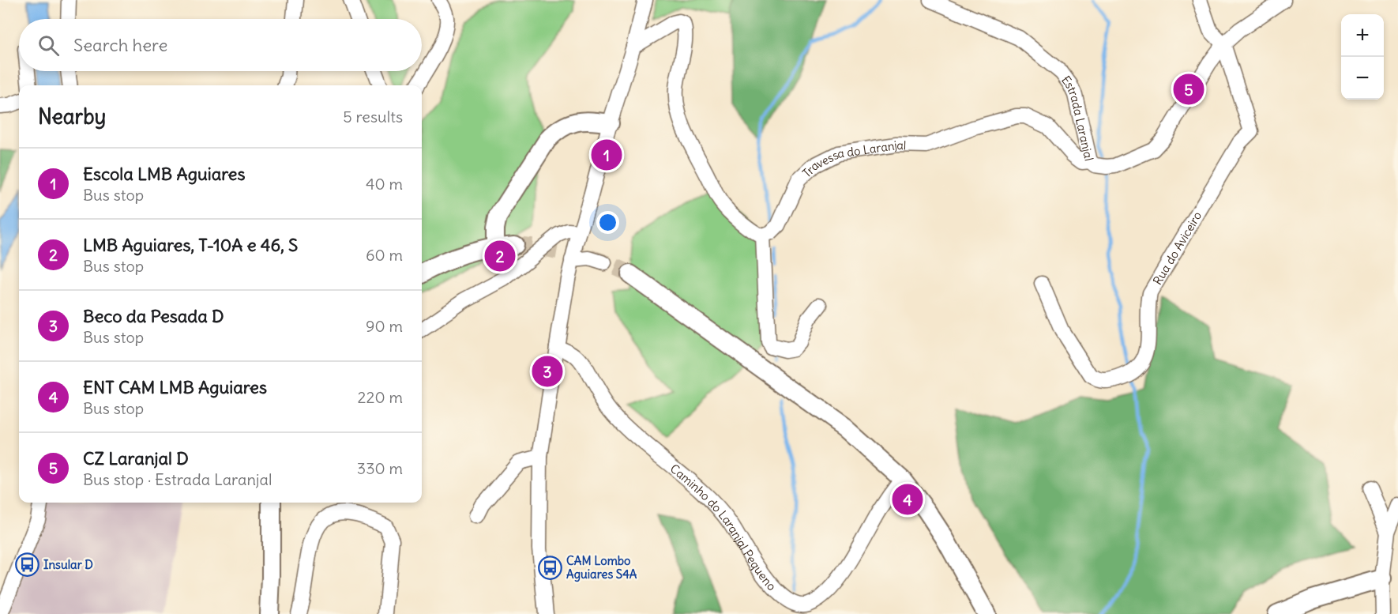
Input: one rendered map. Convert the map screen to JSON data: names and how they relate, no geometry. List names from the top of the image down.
{
  "streets": {
    "street": [
      "Estrada Laranjal",
      "Travessa do Laranjal",
      "Rua do Aviceiro",
      "Caminho do Laranjal Pequeno"
    ]
  },
  "crossings": [
    ["Estrada Laranjal", "Travessa do Laranjal"],
    ["Estrada Laranjal", "Rua do Aviceiro"]
  ],
  "places": {
    "bus stop": ["Insular D", "CAM Lombo Aguiares S4A"]
  },
  "page": {
    "map_buttons": ["+", "−"],
    "search": "Search here",
    "pins": [
      "5",
      "1",
      "2",
      "3",
      "4"
    ],
    "heading": ["Nearby", "5 results"],
    "list": [
      {
        "mark": "1",
        "name": "Escola LMB Aguiares",
        "note": "Bus stop",
        "value": "40 m"
      },
      {
        "mark": "2",
        "name": "LMB Aguiares, T-10A e 46, S",
        "note": "Bus stop",
        "value": "60 m"
      },
      {
        "mark": "3",
        "name": "Beco da Pesada D",
        "note": "Bus stop",
        "value": "90 m"
      },
      {
        "mark": "4",
        "name": "ENT CAM LMB Aguiares",
        "note": "Bus stop",
        "value": "220 m"
      },
      {
        "mark": "5",
        "name": "CZ Laranjal D",
        "note": "Bus stop · Estrada Laranjal",
        "value": "330 m"
      }
    ]
  }
}
